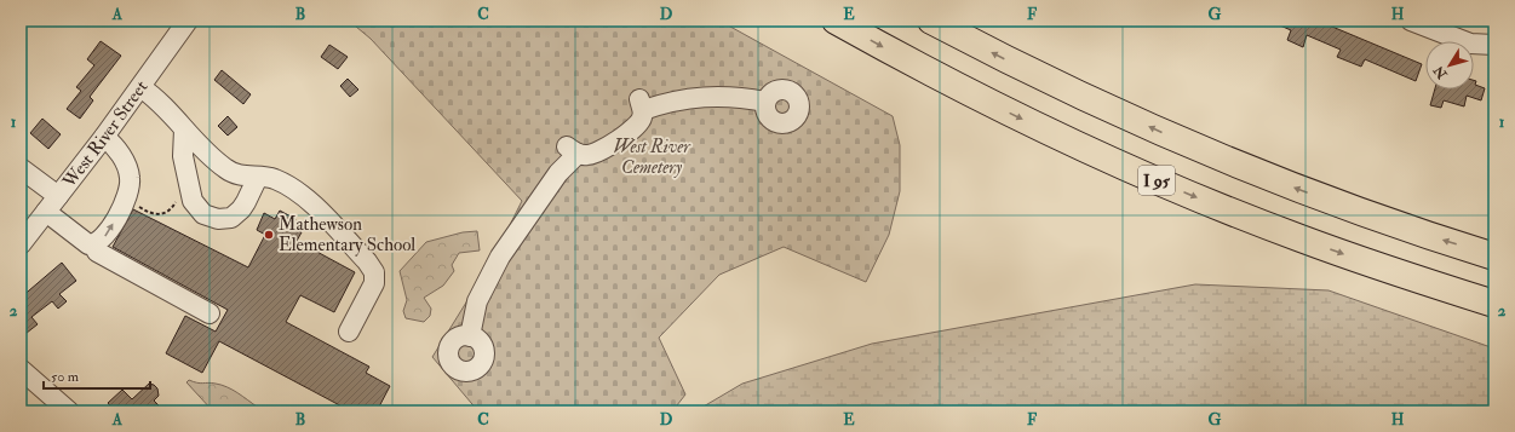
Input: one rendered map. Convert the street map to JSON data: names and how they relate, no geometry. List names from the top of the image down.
{
  "streets": {
    "highway": ["I 95"],
    "street": ["West River Street"]
  },
  "parks": ["West River Cemetery"],
  "places": ["Mathewson Elementary School"],
  "scale_bar": "50 m",
  "north": "bottom left",
  "grid": {
    "columns": [
      "A",
      "B",
      "C",
      "D",
      "E",
      "F",
      "G",
      "H"
    ],
    "rows": ["1", "2"]
  }
}
